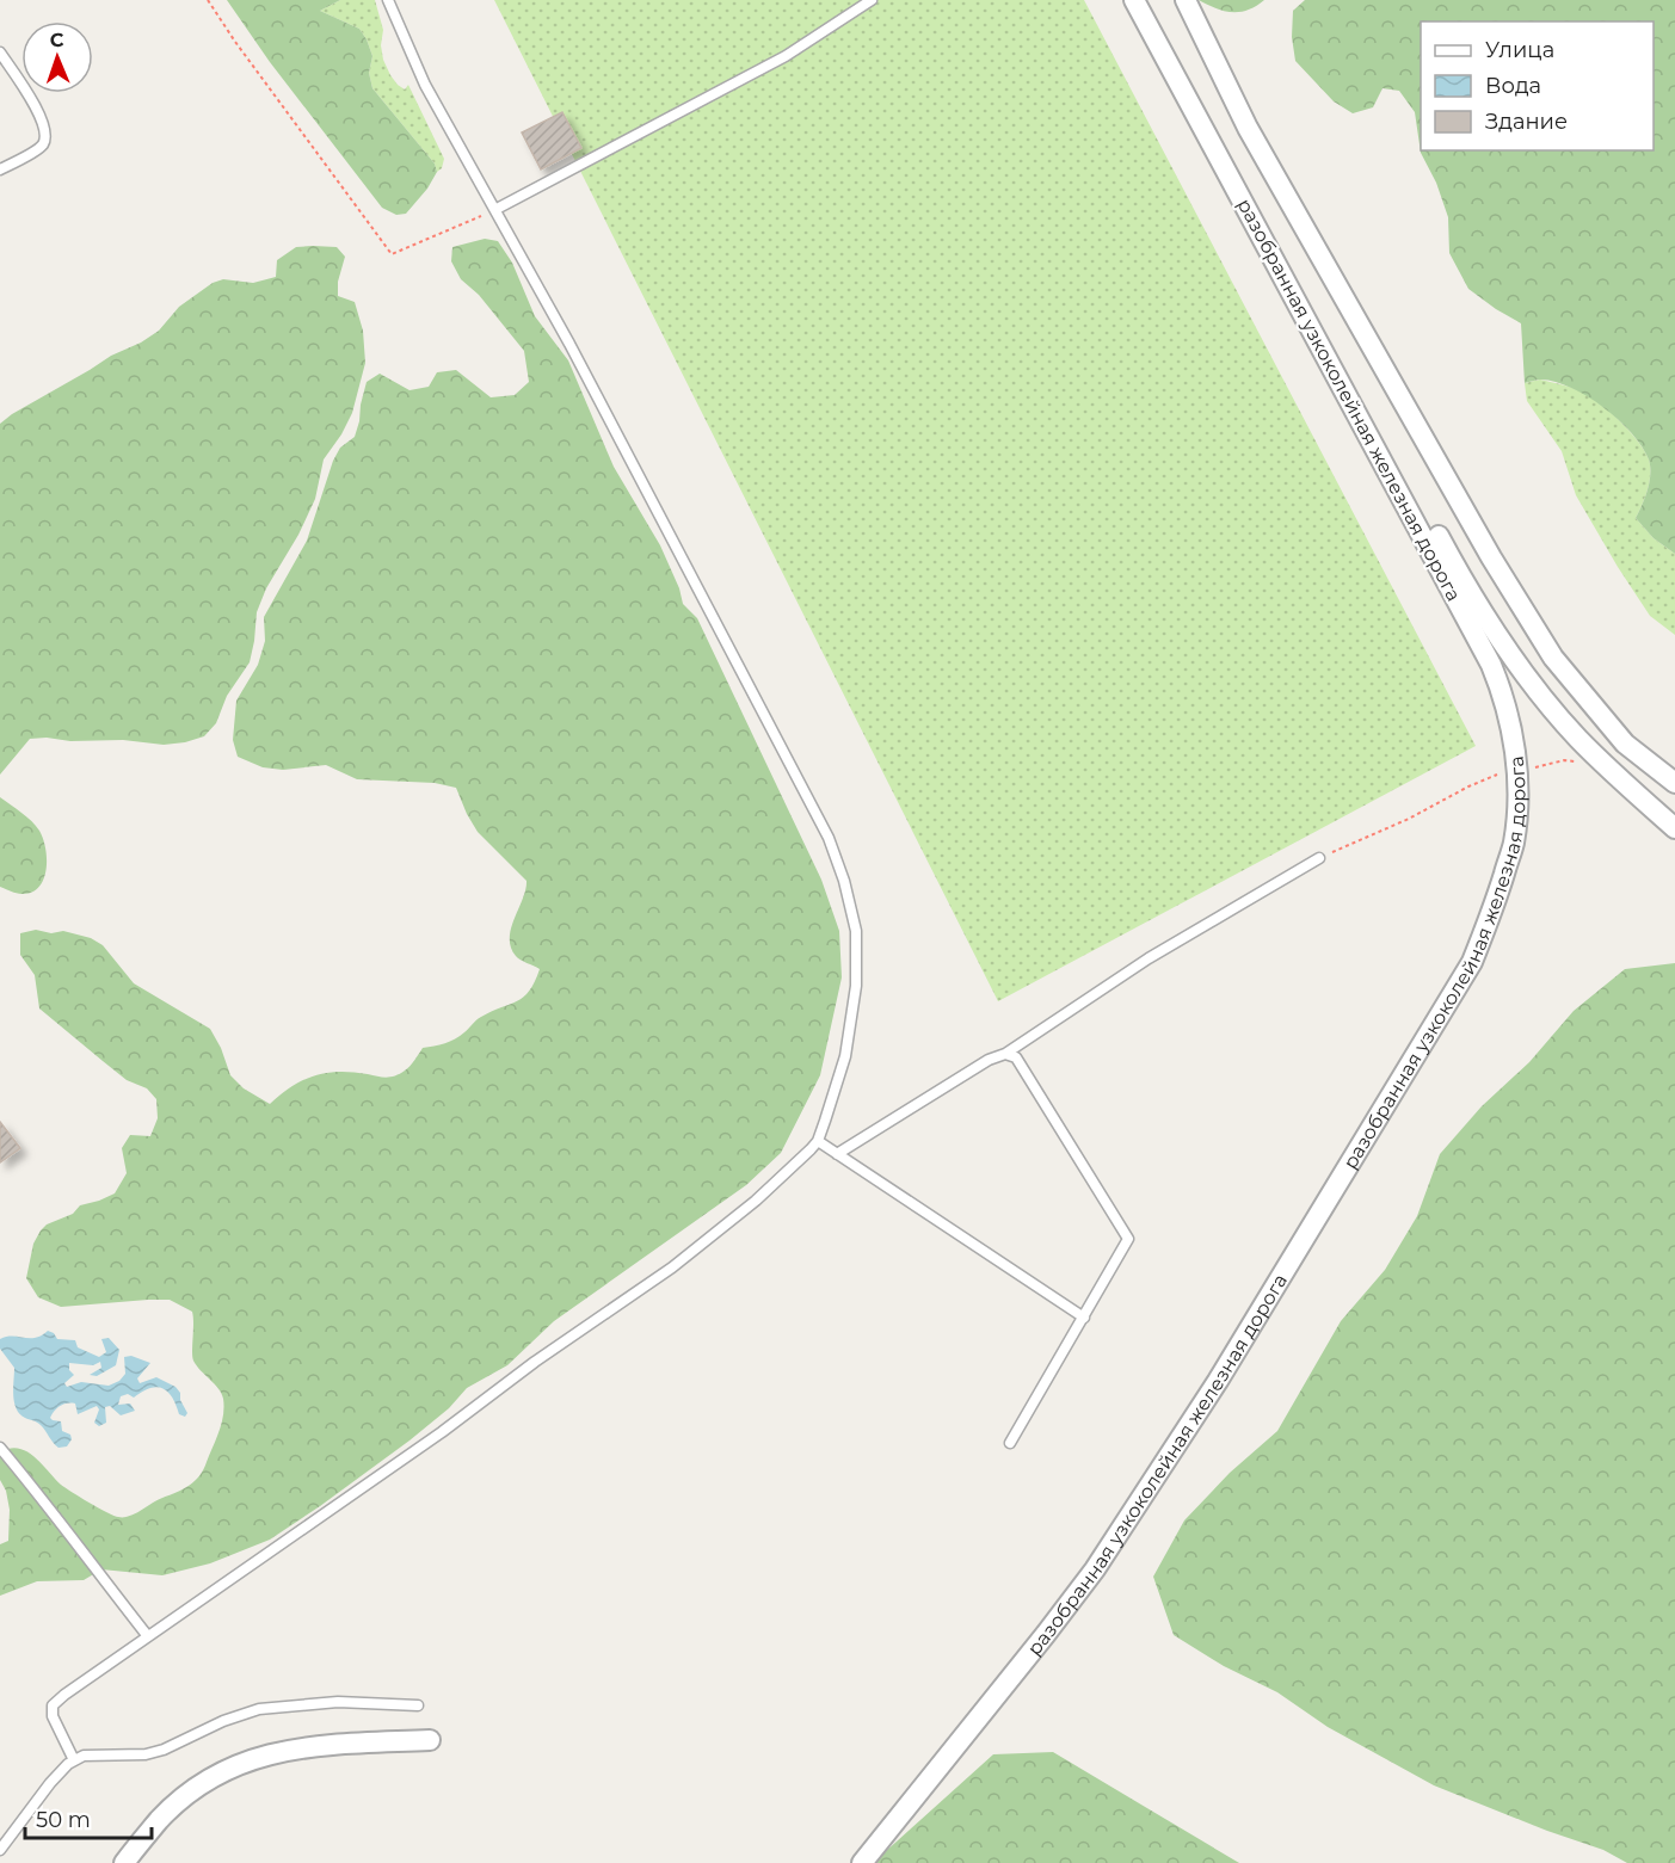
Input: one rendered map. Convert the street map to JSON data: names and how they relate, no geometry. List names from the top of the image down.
{
  "streets": {
    "street": ["разобранная узкоколейная железная дорога"]
  },
  "legend": ["Улица", "Вода", "Здание"],
  "scale_bar": "50 m",
  "north": "top"
}
